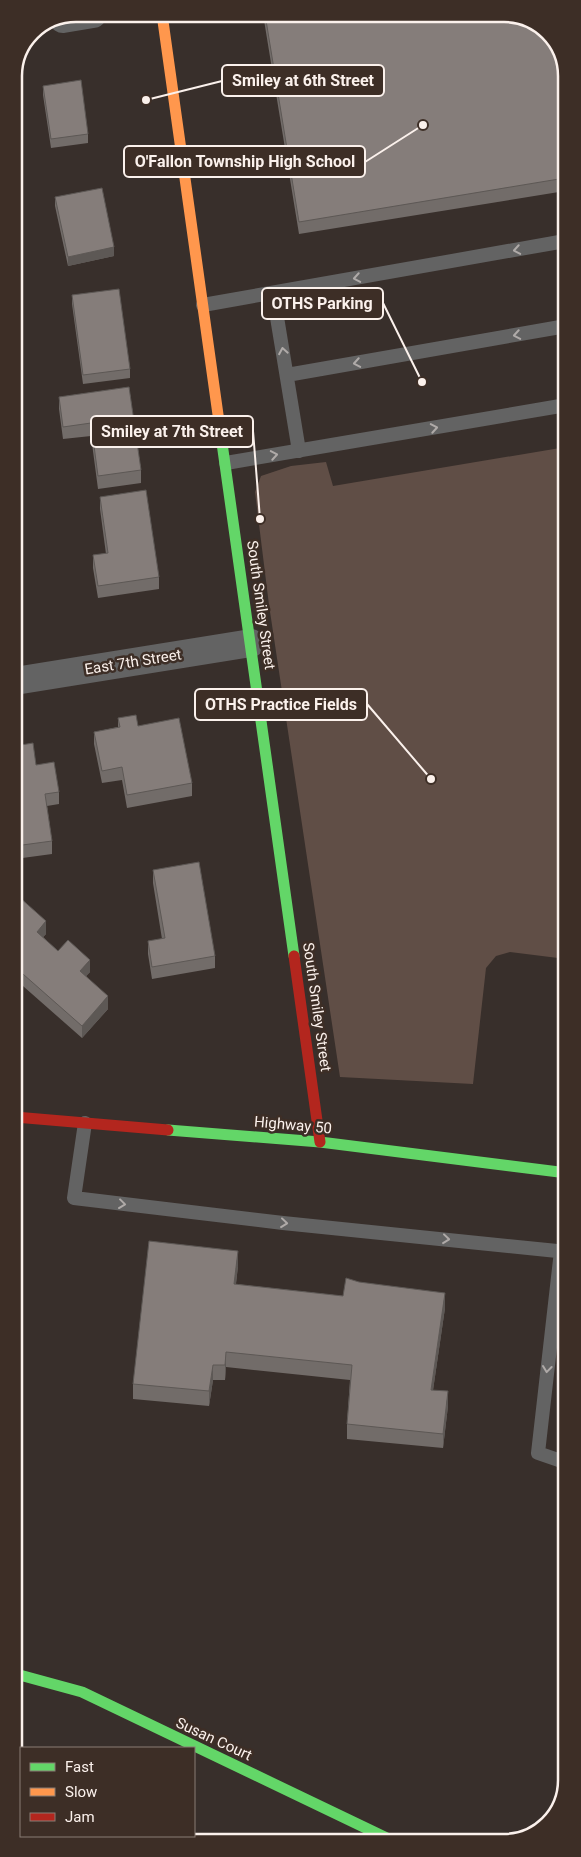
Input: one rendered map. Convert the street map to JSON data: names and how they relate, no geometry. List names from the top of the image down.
{
  "streets": {
    "street": [
      "South Smiley Street",
      "East 7th Street",
      "Highway 50",
      "Susan Court"
    ]
  },
  "crossings": [
    ["South Smiley Street", "East 7th Street"],
    ["South Smiley Street", "Highway 50"]
  ],
  "places": [
    "Smiley at 6th Street",
    "O'Fallon Township High School",
    "OTHS Parking",
    "Smiley at 7th Street",
    "OTHS Practice Fields"
  ],
  "legend": ["Fast", "Slow", "Jam"]
}
